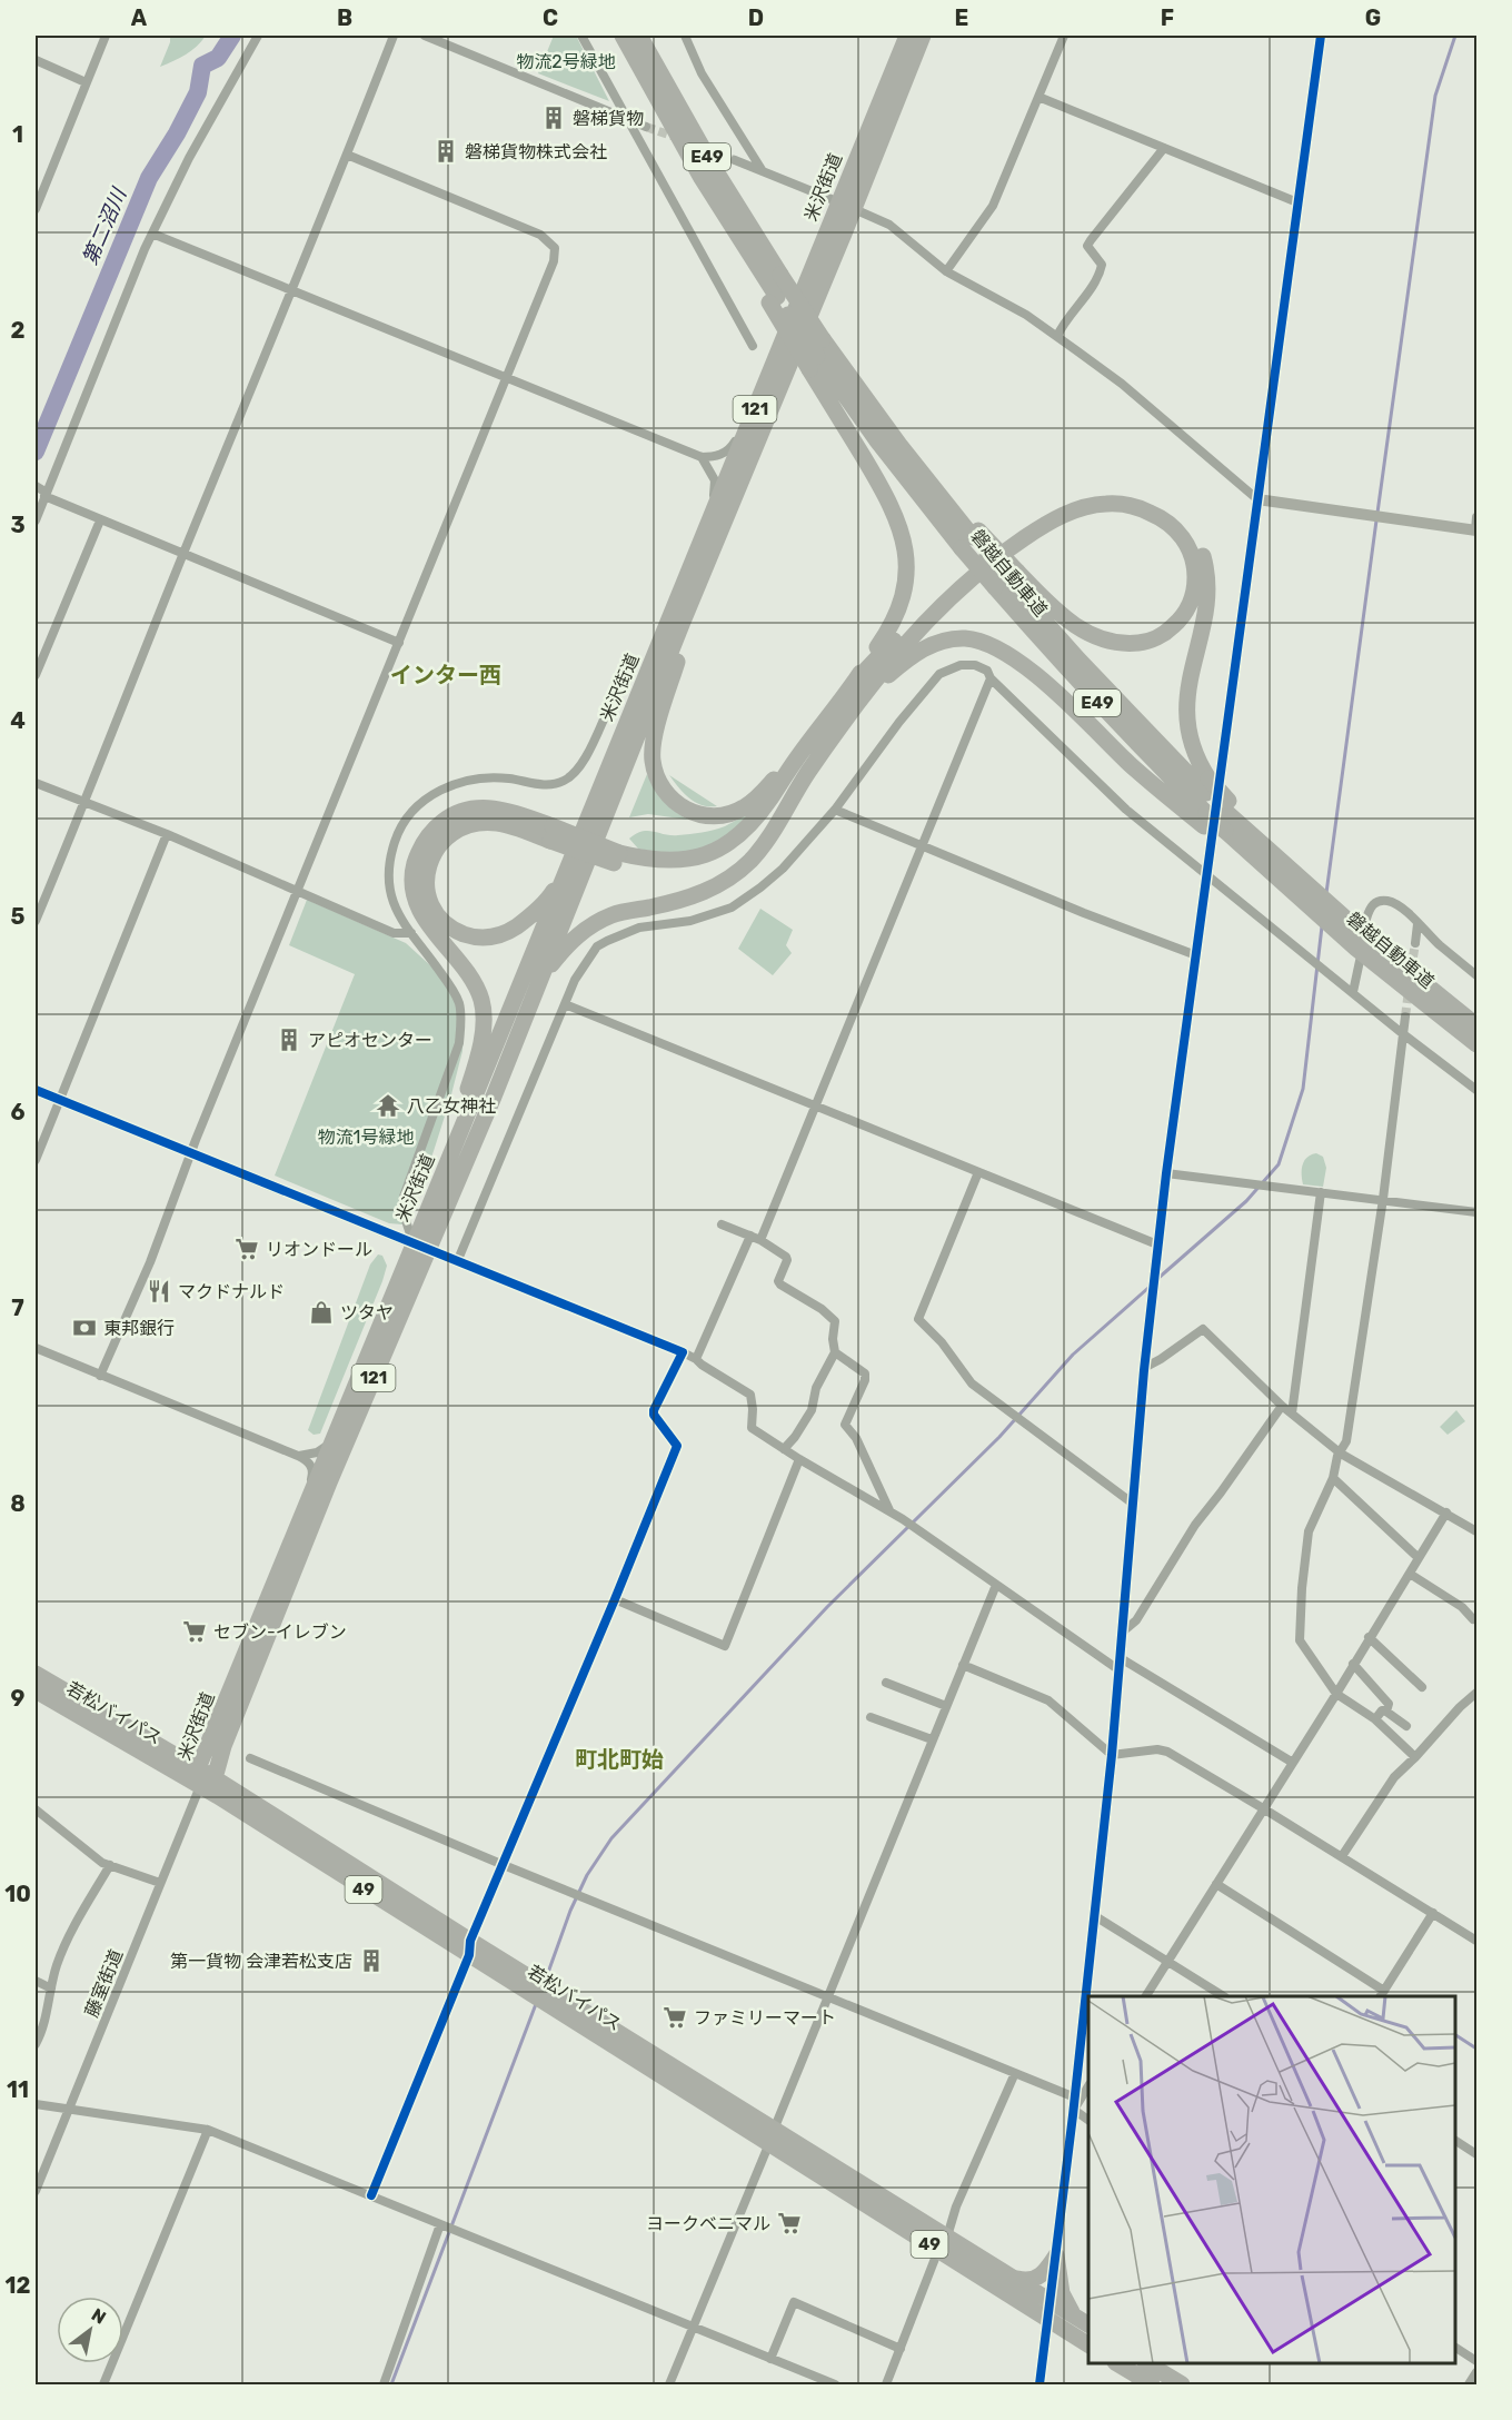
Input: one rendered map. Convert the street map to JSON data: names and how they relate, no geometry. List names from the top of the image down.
{
  "streets": {
    "highway": [
      "E49",
      "米沢街道",
      "121",
      "磐越自動車道",
      "若松バイパス",
      "49"
    ],
    "street": ["藤室街道"]
  },
  "crossings": [
    ["米沢街道", "若松バイパス"],
    ["米沢街道", "藤室街道"],
    ["若松バイパス", "藤室街道"]
  ],
  "districts": ["インター西", "町北町始"],
  "water": ["第二沼川"],
  "parks": ["物流2号緑地", "物流1号緑地"],
  "places": {
    "building": [
      "磐梯貨物",
      "磐梯貨物株式会社",
      "アピオセンター",
      "第一貨物 会津若松支店"
    ],
    "temple": ["八乙女神社"],
    "supermarket": [
      "リオンドール",
      "セブン-イレブン",
      "ファミリーマート",
      "ヨークベニマル"
    ],
    "restaurant": ["マクドナルド"],
    "shop": ["ツタヤ"],
    "bank": ["東邦銀行"]
  },
  "north": "top right",
  "grid": {
    "columns": [
      "A",
      "B",
      "C",
      "D",
      "E",
      "F",
      "G"
    ],
    "rows": [
      "1",
      "2",
      "3",
      "4",
      "5",
      "6",
      "7",
      "8",
      "9",
      "10",
      "11",
      "12"
    ]
  }
}
